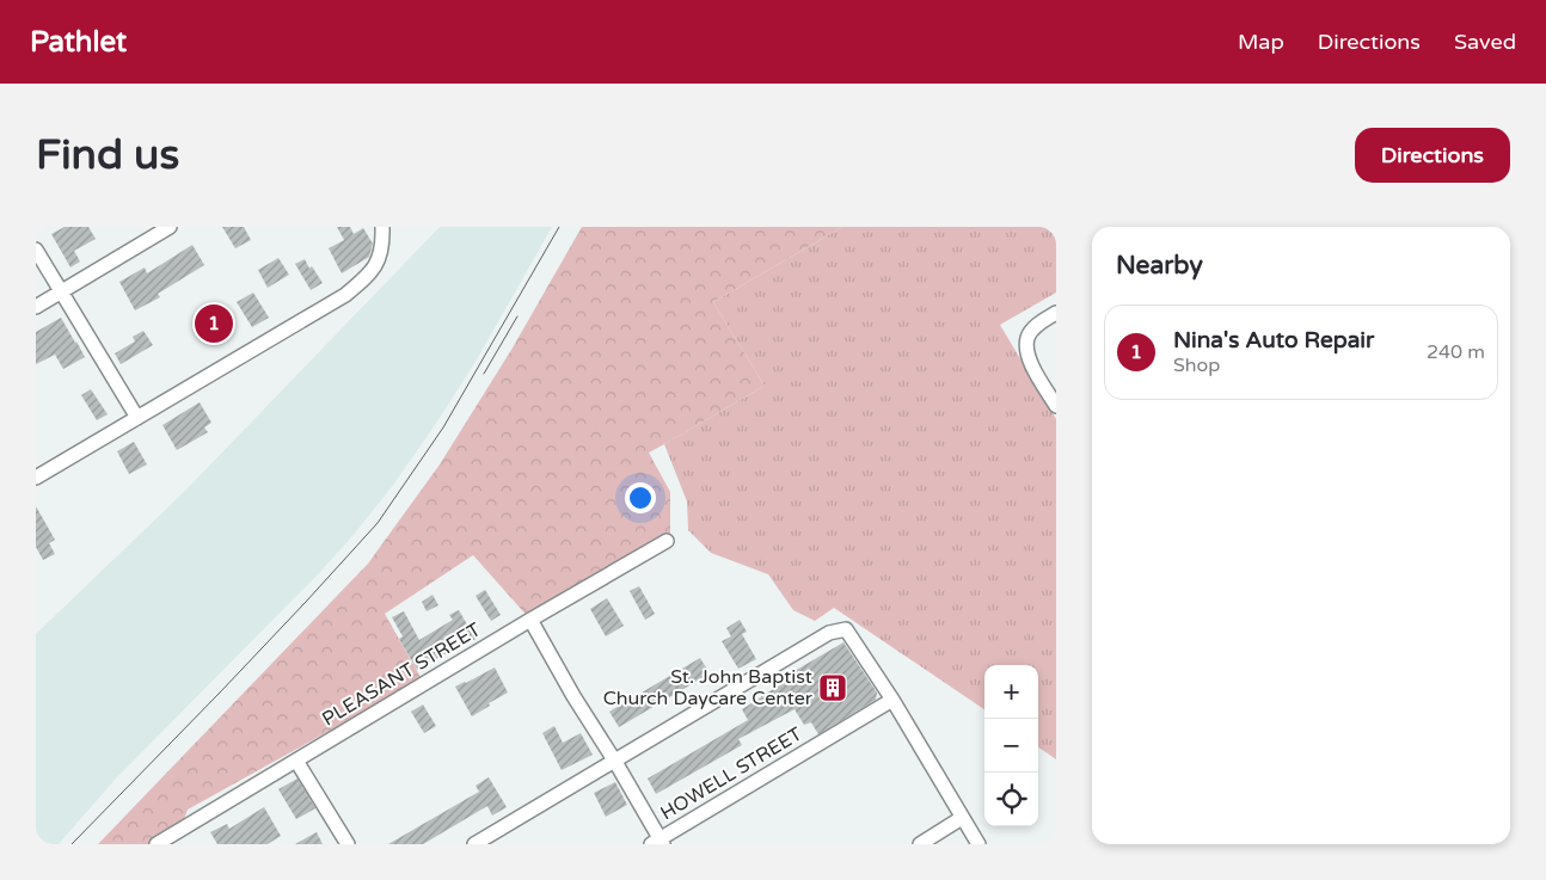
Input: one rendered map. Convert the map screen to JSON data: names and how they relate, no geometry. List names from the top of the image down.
{
  "streets": {
    "street": ["PLEASANT STREET", "HOWELL STREET"]
  },
  "places": {
    "building": ["St. John Baptist Church Daycare Center"]
  },
  "page": {
    "header": "Pathlet",
    "nav": ["Map", "Directions", "Saved"],
    "buttons": "Directions",
    "title": "Find us",
    "heading": "Nearby",
    "pins": "1",
    "list": [
      {
        "mark": "1",
        "name": "Nina's Auto Repair",
        "note": "Shop",
        "value": "240 m"
      }
    ],
    "map_buttons": ["+", "−"]
  }
}
